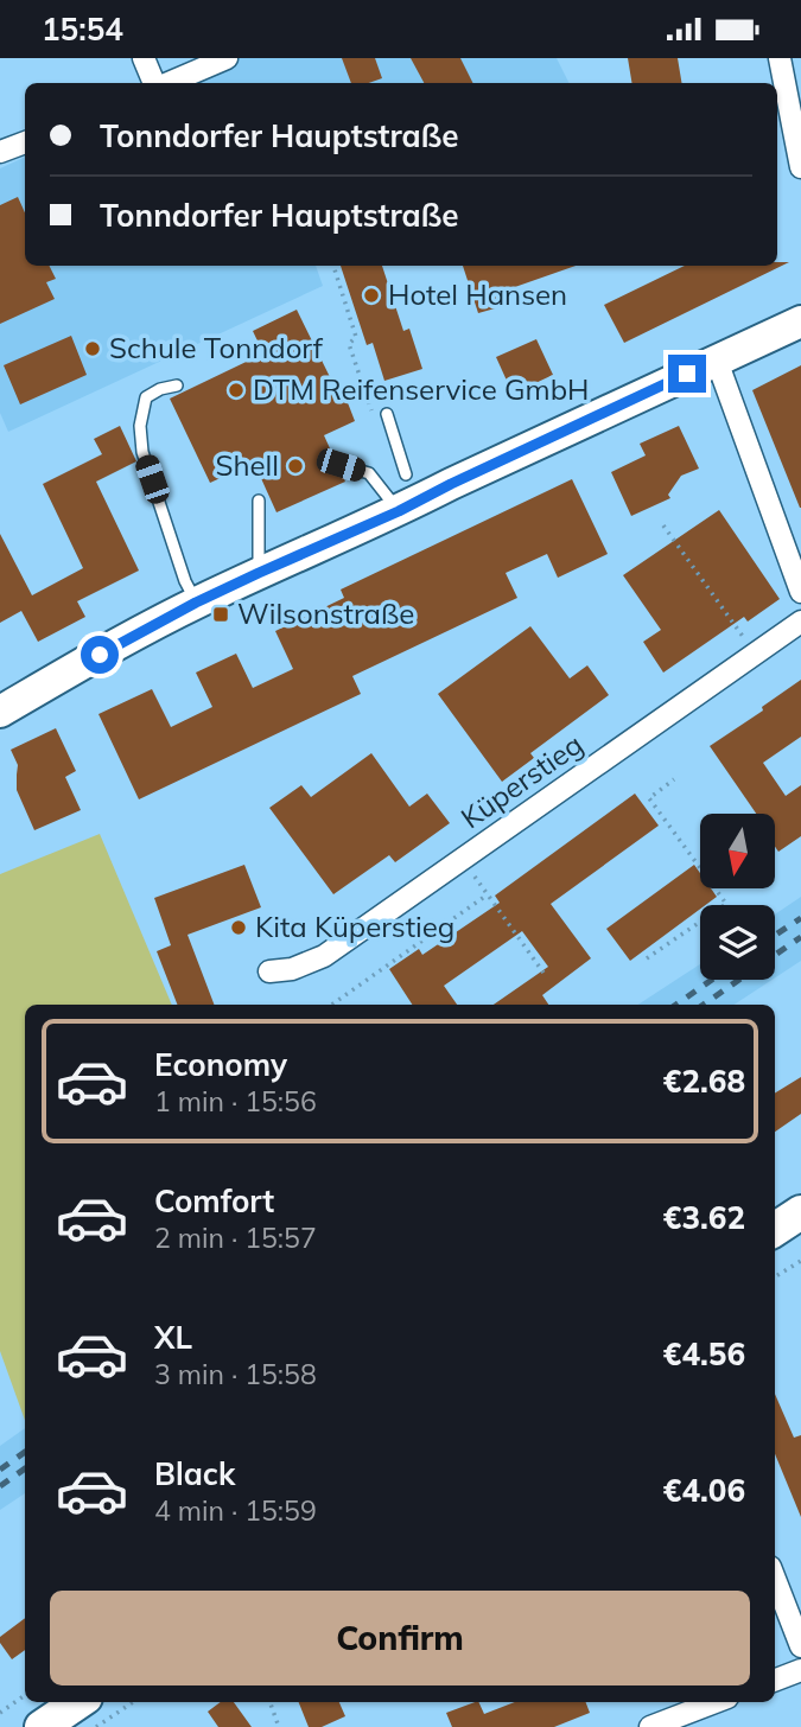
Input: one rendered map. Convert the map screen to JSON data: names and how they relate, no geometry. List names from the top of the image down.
{
  "streets": {
    "street": ["Küperstieg"]
  },
  "places": {
    "other": [
      "Hotel Hansen",
      "Schule Tonndorf",
      "DTM Reifenservice GmbH",
      "Shell",
      "Kita Küperstieg"
    ],
    "transit": ["Wilsonstraße"]
  },
  "north": "bottom",
  "page": {
    "status": "15:54",
    "banner": ["Tonndorfer Hauptstraße", "Tonndorfer Hauptstraße"],
    "list": [
      {
        "name": "Economy",
        "note": "1 min · 15:56",
        "value": "€2.68"
      },
      {
        "name": "Comfort",
        "note": "2 min · 15:57",
        "value": "€3.62"
      },
      {
        "name": "XL",
        "note": "3 min · 15:58",
        "value": "€4.56"
      },
      {
        "name": "Black",
        "note": "4 min · 15:59",
        "value": "€4.06"
      }
    ],
    "buttons": "Confirm"
  }
}
